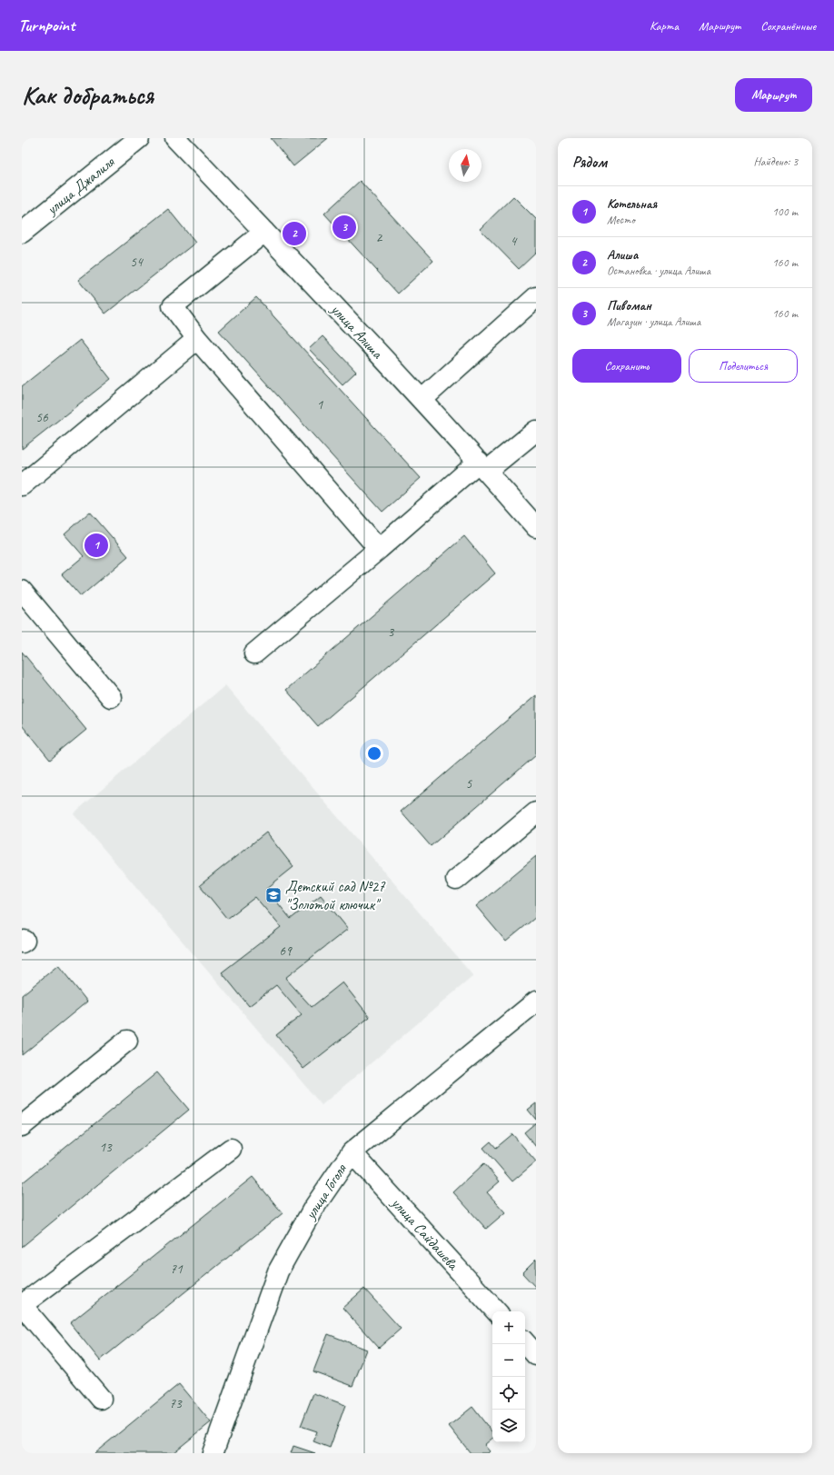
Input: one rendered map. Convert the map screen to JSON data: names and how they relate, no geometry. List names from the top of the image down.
{
  "streets": {
    "street": [
      "улица Джалиля",
      "улица Алиша",
      "улица Гоголя",
      "улица Сайдашева"
    ]
  },
  "crossings": [
    ["улица Гоголя", "улица Сайдашева"]
  ],
  "places": {
    "school or university": ["Детский сад №27 \"Золотой ключик\""]
  },
  "house_numbers": [
    "2",
    "4",
    "54",
    "1",
    "56",
    "3",
    "5",
    "69",
    "13",
    "71",
    "73"
  ],
  "north": "top",
  "page": {
    "header": "Turnpoint",
    "nav": ["Карта", "Маршрут", "Сохранённые"],
    "buttons": [
      "Маршрут",
      ["Сохранить", "Поделиться"]
    ],
    "title": "Как добраться",
    "heading": ["Рядом", "Найдено: 3"],
    "list": [
      {
        "mark": "1",
        "name": "Котельная",
        "note": "Место",
        "value": "100 m"
      },
      {
        "mark": "2",
        "name": "Алиша",
        "note": "Остановка · улица Алиша",
        "value": "160 m"
      },
      {
        "mark": "3",
        "name": "Пивоман",
        "note": "Магазин · улица Алиша",
        "value": "160 m"
      }
    ],
    "pins": ["3", "2", "1"],
    "map_buttons": ["+", "−"]
  }
}
